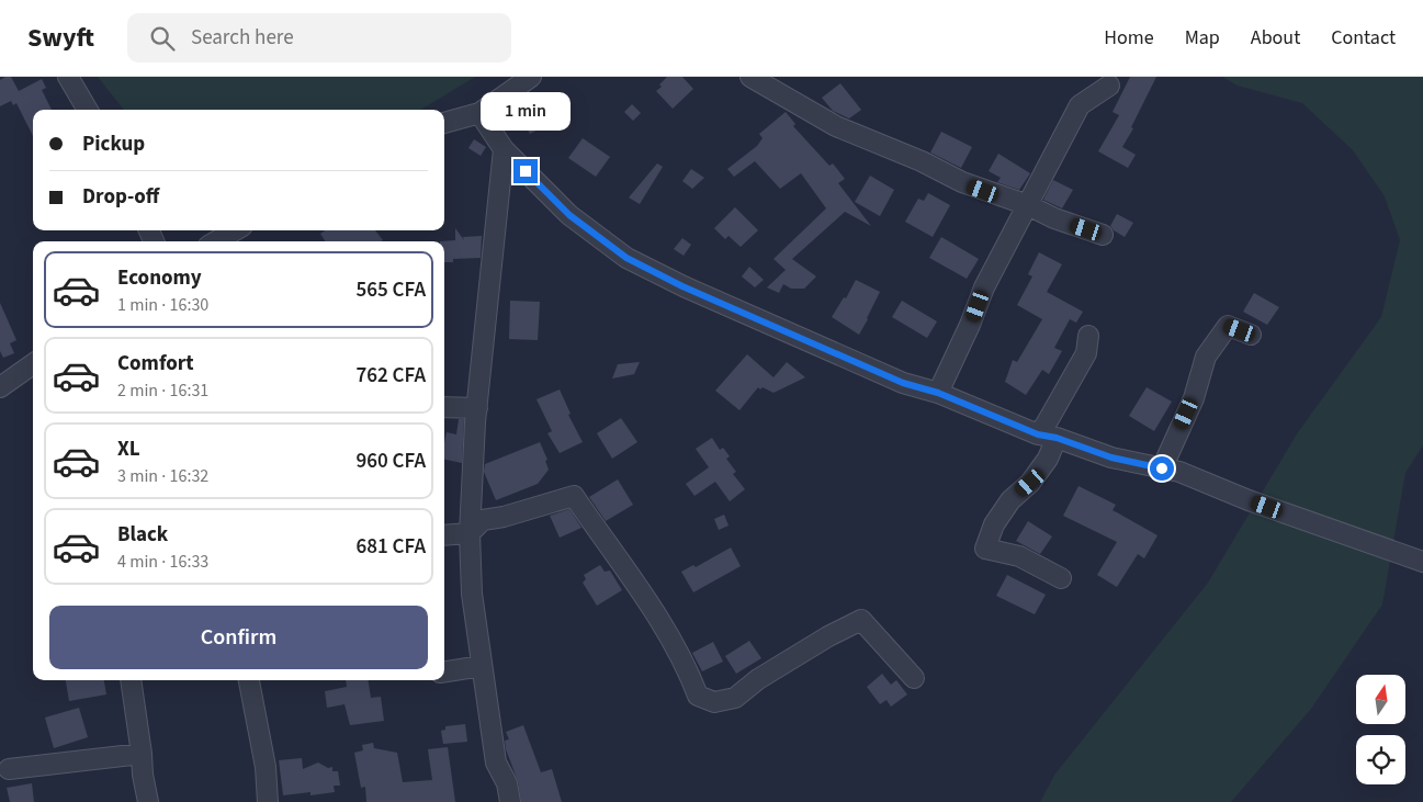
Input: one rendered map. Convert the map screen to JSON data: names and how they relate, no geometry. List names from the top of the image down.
{
  "north": "top",
  "page": {
    "header": "Swyft",
    "search": "Search here",
    "nav": [
      "Home",
      "Map",
      "About",
      "Contact"
    ],
    "bubble": "1 min",
    "banner": ["Pickup", "Drop-off"],
    "list": [
      {
        "name": "Economy",
        "note": "1 min · 16:30",
        "value": "565 CFA"
      },
      {
        "name": "Comfort",
        "note": "2 min · 16:31",
        "value": "762 CFA"
      },
      {
        "name": "XL",
        "note": "3 min · 16:32",
        "value": "960 CFA"
      },
      {
        "name": "Black",
        "note": "4 min · 16:33",
        "value": "681 CFA"
      }
    ],
    "buttons": "Confirm"
  }
}
